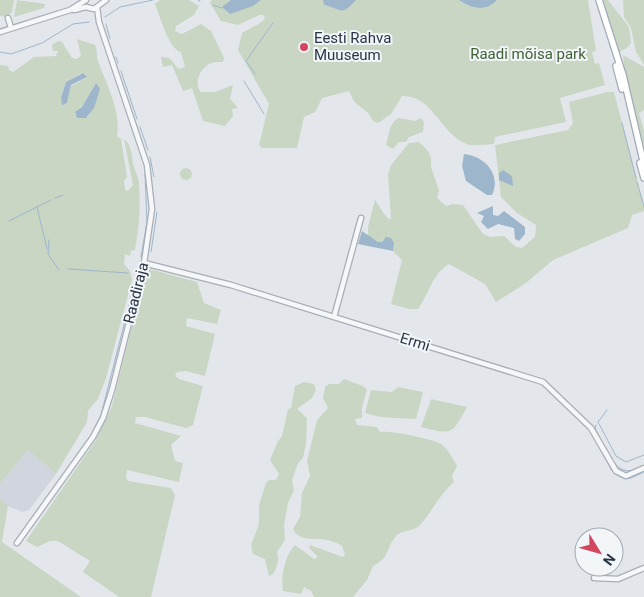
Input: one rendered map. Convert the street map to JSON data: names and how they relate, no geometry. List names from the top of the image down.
{
  "streets": {
    "street": ["Raadiraja", "Ermi"]
  },
  "crossings": [
    ["Raadiraja", "Ermi"]
  ],
  "parks": ["Raadi mõisa park"],
  "places": ["Eesti Rahva Muuseum"],
  "north": "bottom right"
}
